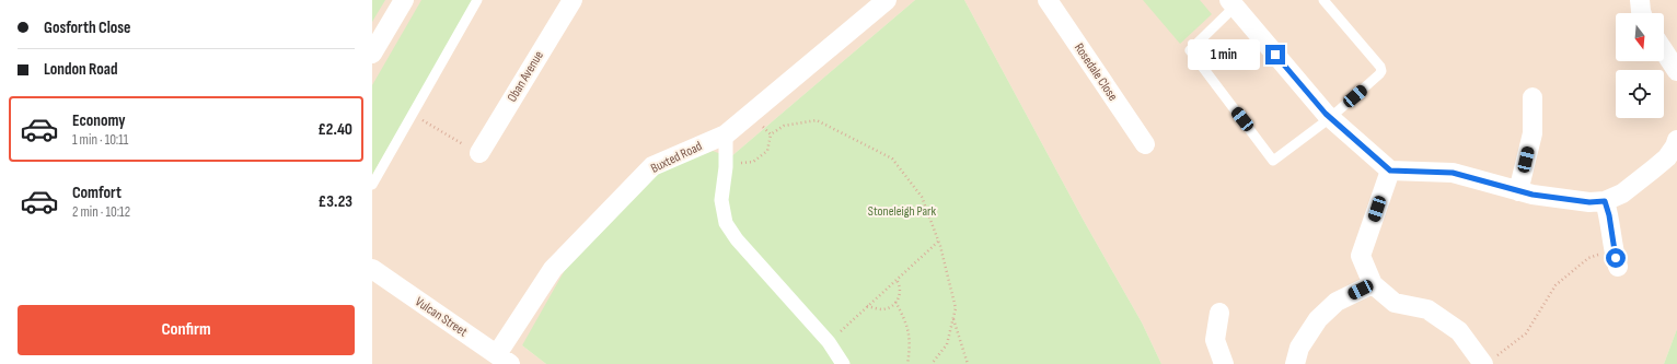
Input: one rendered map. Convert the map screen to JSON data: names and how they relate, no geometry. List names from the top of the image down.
{
  "streets": {
    "street": [
      "Rosedale Close",
      "Oban Avenue",
      "Buxted Road",
      "Vulcan Street"
    ]
  },
  "crossings": [
    ["Buxted Road", "Vulcan Street"]
  ],
  "parks": ["Stoneleigh Park"],
  "north": "bottom",
  "page": {
    "banner": ["Gosforth Close", "London Road"],
    "bubble": "1 min",
    "list": [
      {
        "name": "Economy",
        "note": "1 min · 10:11",
        "value": "£2.40"
      },
      {
        "name": "Comfort",
        "note": "2 min · 10:12",
        "value": "£3.23"
      }
    ],
    "buttons": "Confirm"
  }
}
